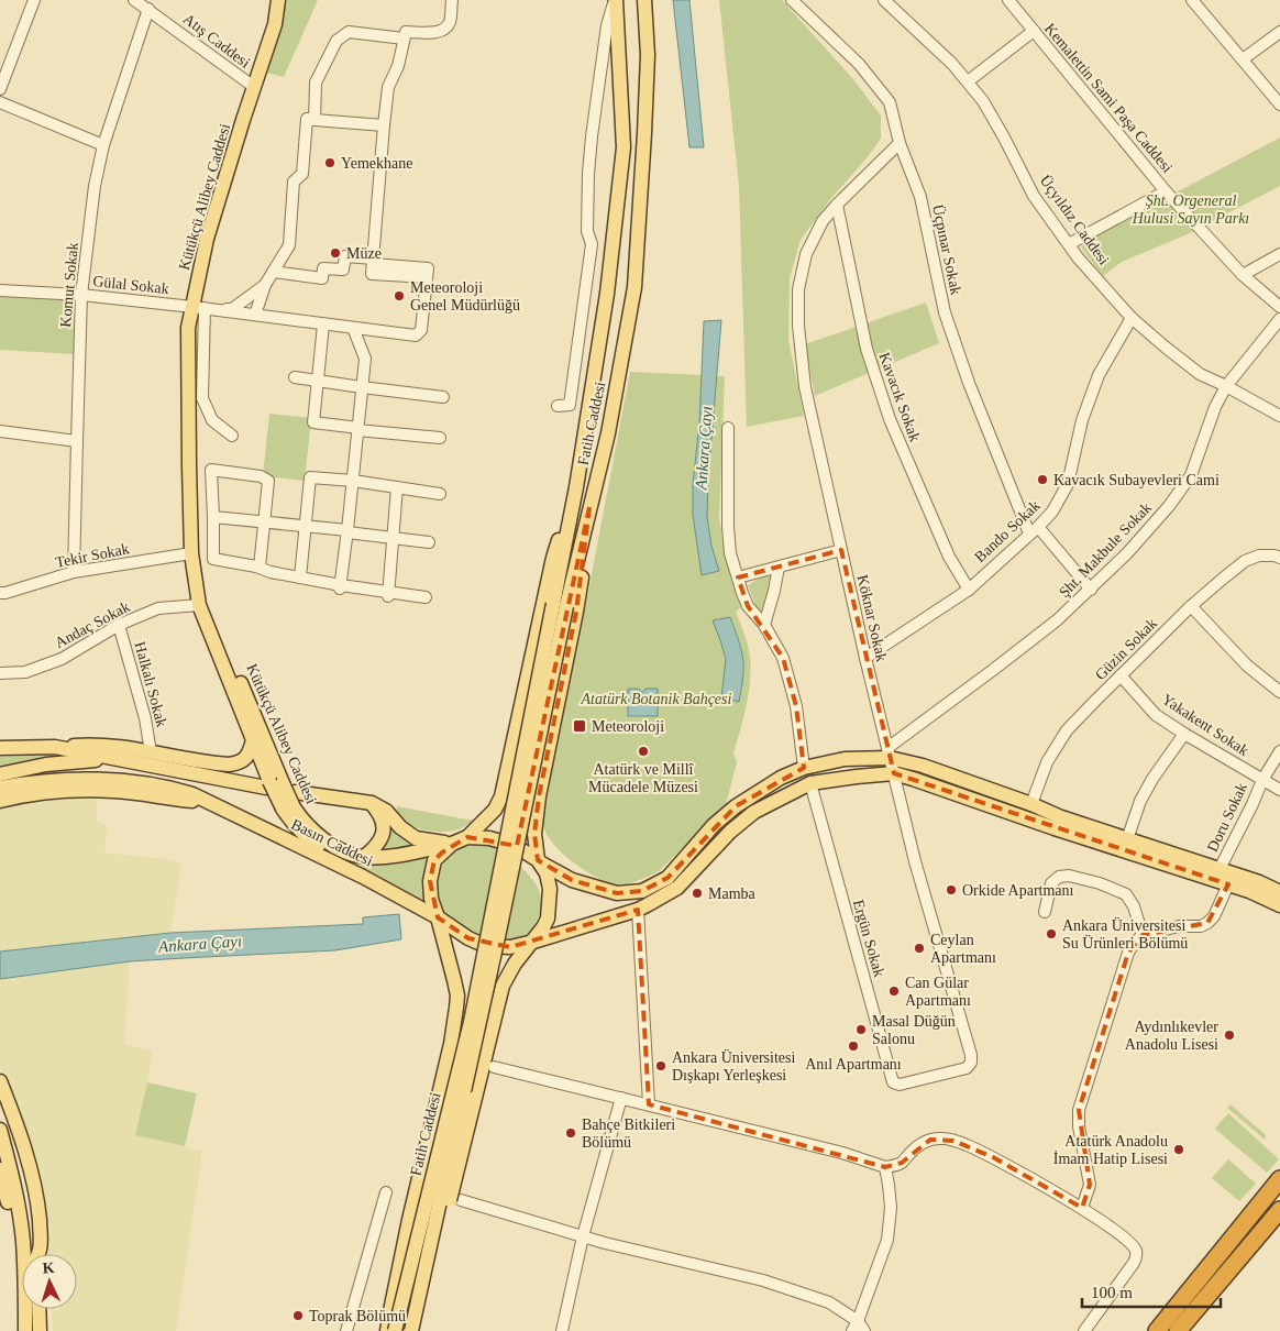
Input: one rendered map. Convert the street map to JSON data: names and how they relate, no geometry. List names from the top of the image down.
{
  "streets": {
    "main road": ["Kütükçü Alibey Caddesi", "Fatih Caddesi", "Basın Caddesi"],
    "street": [
      "Atış Caddesi",
      "Kemalettin Sami Paşa Caddesi",
      "Üçyıldız Caddesi",
      "Üçpınar Sokak",
      "Komut Sokak",
      "Gülal Sokak",
      "Kavacık Sokak",
      "Bando Sokak",
      "Şht. Makbule Sokak",
      "Tekir Sokak",
      "Köknar Sokak",
      "Andaç Sokak",
      "Güzin Sokak",
      "Halkalı Sokak",
      "Yakakent Sokak",
      "Doru Sokak",
      "Ergün Sokak"
    ]
  },
  "crossings": [
    ["Atış Caddesi", "Kütükçü Alibey Caddesi"],
    ["Atış Caddesi", "Komut Sokak"],
    ["Kütükçü Alibey Caddesi", "Gülal Sokak"],
    ["Kütükçü Alibey Caddesi", "Tekir Sokak"],
    ["Kütükçü Alibey Caddesi", "Andaç Sokak"],
    ["Kütükçü Alibey Caddesi", "Basın Caddesi"],
    ["Üçyıldız Caddesi", "Bando Sokak"],
    ["Üçyıldız Caddesi", "Şht. Makbule Sokak"],
    ["Üçpınar Sokak", "Bando Sokak"],
    ["Üçpınar Sokak", "Şht. Makbule Sokak"],
    ["Üçpınar Sokak", "Köknar Sokak"],
    ["Komut Sokak", "Gülal Sokak"],
    ["Komut Sokak", "Tekir Sokak"],
    ["Kavacık Sokak", "Bando Sokak"],
    ["Kavacık Sokak", "Köknar Sokak"],
    ["Bando Sokak", "Köknar Sokak"],
    ["Şht. Makbule Sokak", "Köknar Sokak"],
    ["Köknar Sokak", "Ergün Sokak"],
    ["Andaç Sokak", "Halkalı Sokak"],
    ["Güzin Sokak", "Yakakent Sokak"],
    ["Yakakent Sokak", "Doru Sokak"]
  ],
  "water": ["Ankara Çayı"],
  "parks": ["Şht. Orgeneral Hulusi Sayın Parkı", "Atatürk Botanik Bahçesi"],
  "places": {
    "other": [
      "Yemekhane",
      "Müze",
      "Meteoroloji Genel Müdürlüğü",
      "Kavacık Subayevleri Cami",
      "Atatürk ve Millî Mücadele Müzesi",
      "Orkide Apartmanı",
      "Mamba",
      "Ankara Üniversitesi Su Ürünleri Bölümü",
      "Ceylan Apartmanı",
      "Can Gülar Apartmanı",
      "Masal Düğün Salonu",
      "Aydınlıkevler Anadolu Lisesi",
      "Anıl Apartmanı",
      "Ankara Üniversitesi Dışkapı Yerleşkesi",
      "Bahçe Bitkileri Bölümü",
      "Atatürk Anadolu İmam Hatip Lisesi",
      "Toprak Bölümü"
    ],
    "transit": ["Meteoroloji"]
  },
  "scale_bar": "100 m",
  "north": "top"
}
